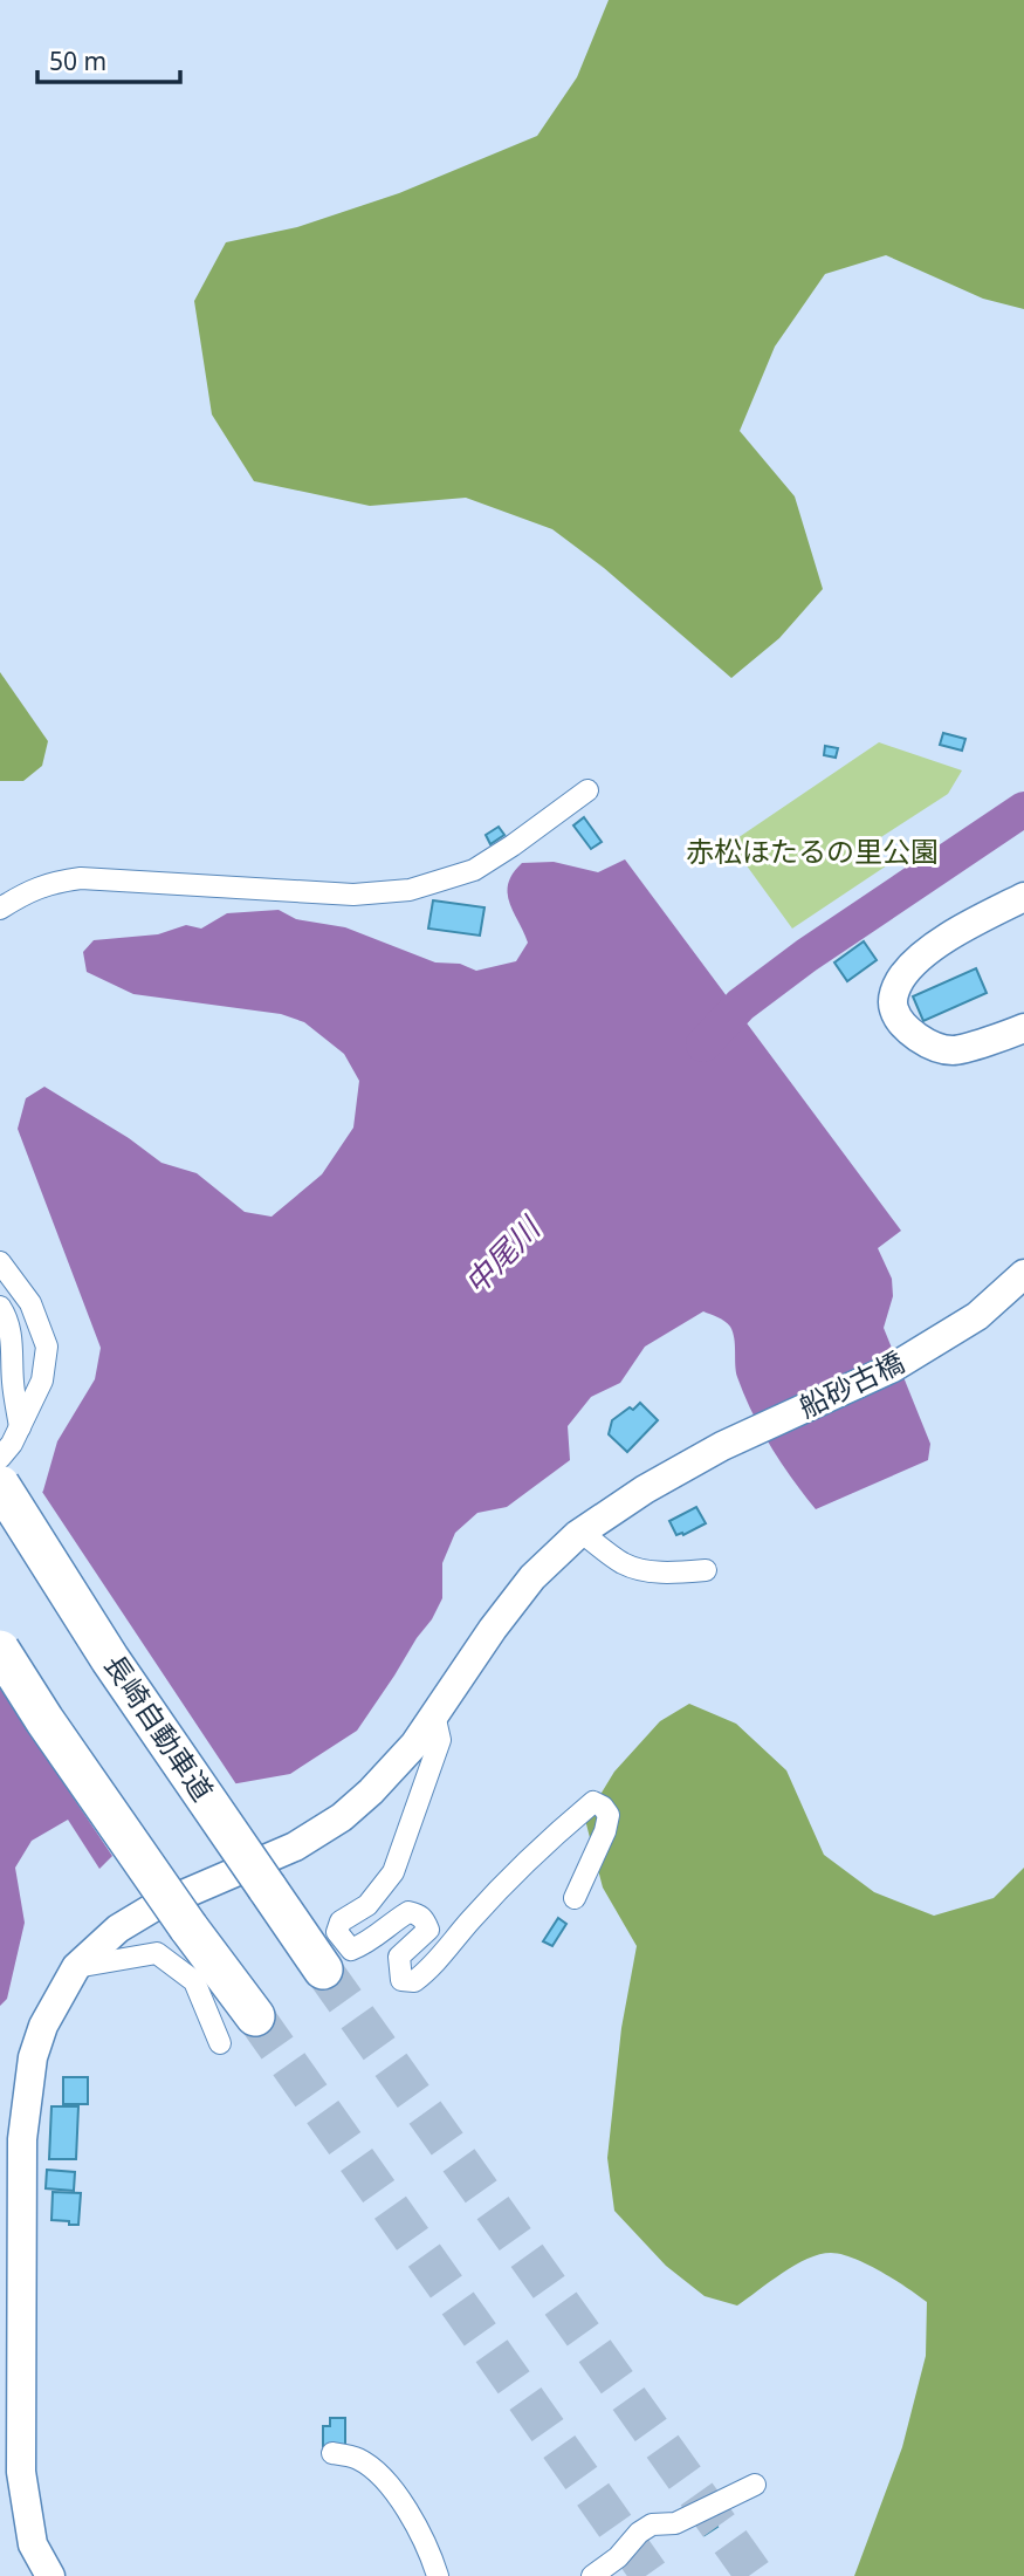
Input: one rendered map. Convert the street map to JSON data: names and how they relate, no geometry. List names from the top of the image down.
{
  "streets": {
    "highway": ["長崎自動車道"],
    "street": ["船砂古橋"]
  },
  "water": ["中尾川"],
  "parks": ["赤松ほたるの里公園"],
  "scale_bar": "50 m"
}
